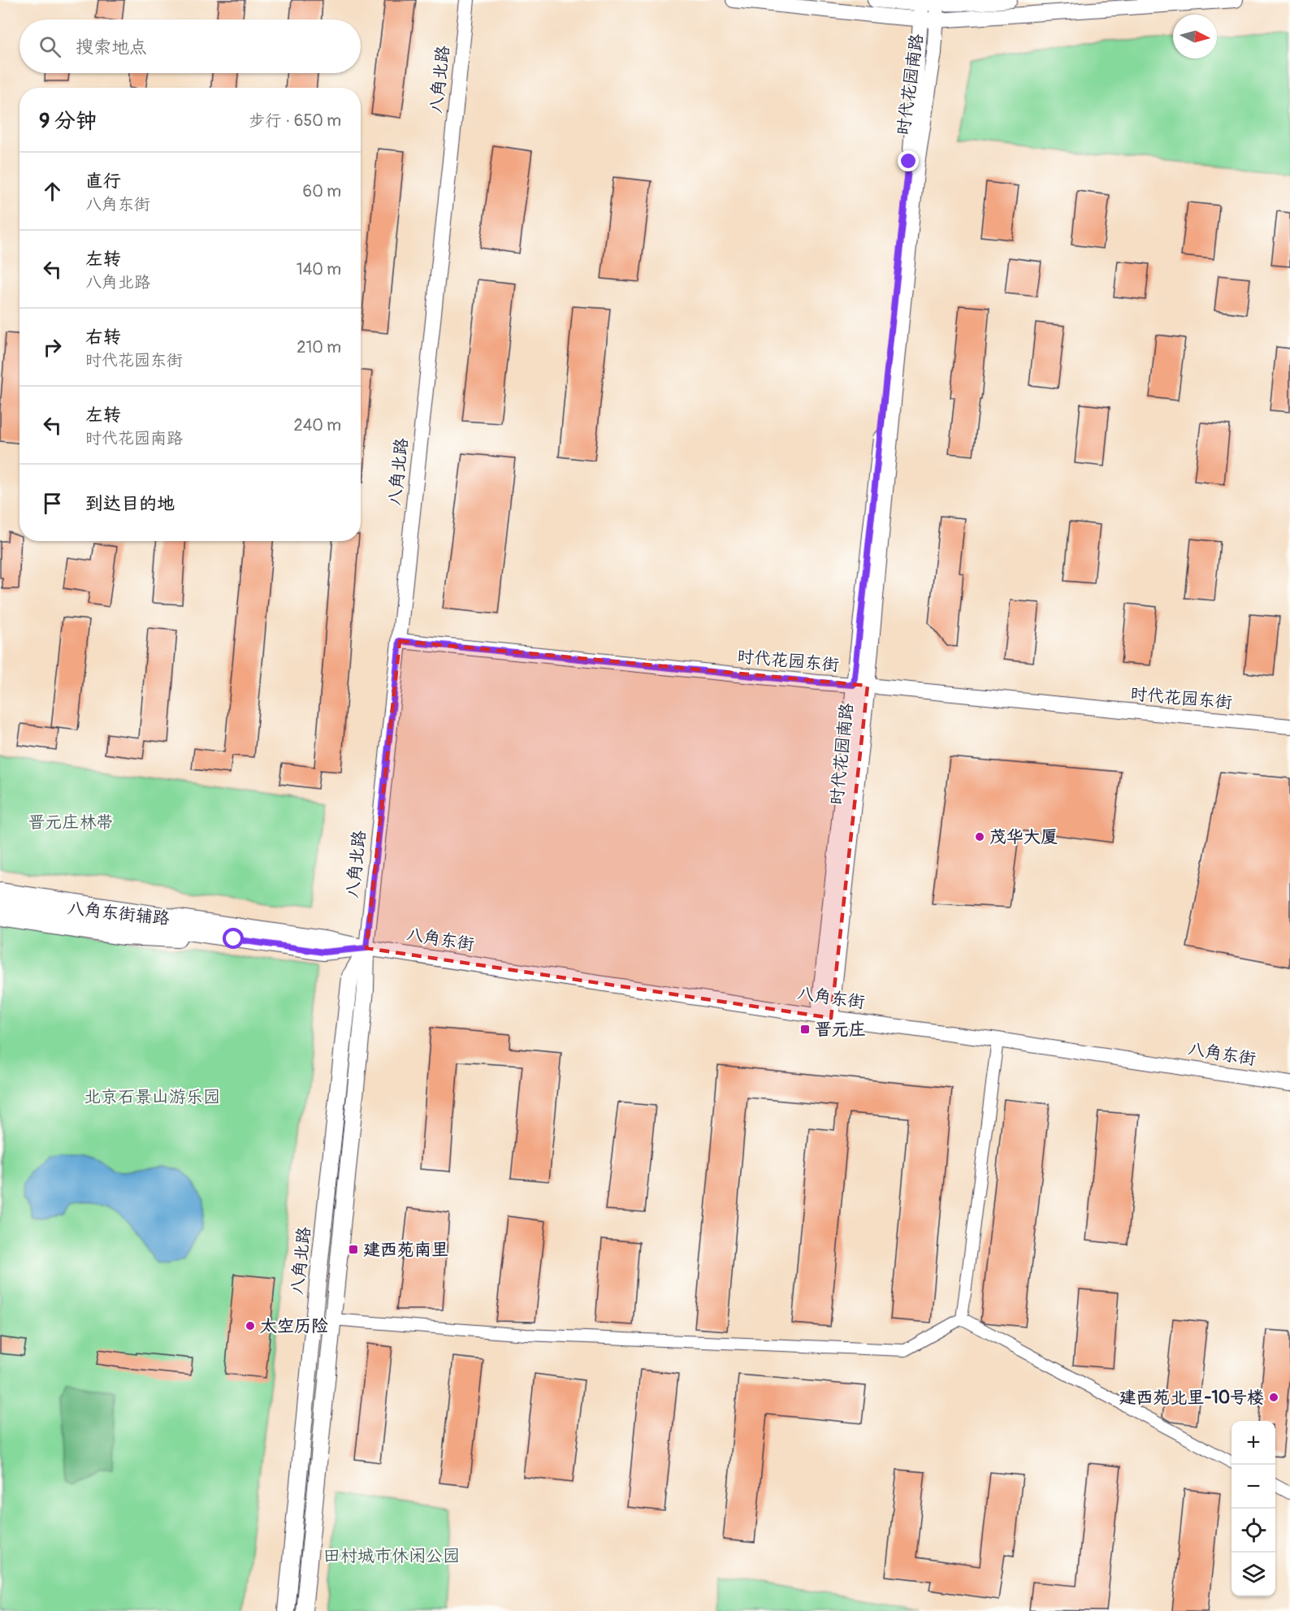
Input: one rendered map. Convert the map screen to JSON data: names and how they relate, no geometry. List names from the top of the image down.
{
  "streets": {
    "main road": ["八角北路", "八角东街辅路", "八角东街"],
    "street": ["时代花园南路", "时代花园东街"]
  },
  "crossings": [
    ["八角北路", "时代花园东街"],
    ["八角北路", "八角东街"],
    ["时代花园南路", "时代花园东街"],
    ["时代花园南路", "八角东街"],
    ["八角东街辅路", "八角东街"]
  ],
  "parks": ["晋元庄林带", "北京石景山游乐园", "田村城市休闲公园"],
  "places": {
    "other": ["茂华大厦", "太空历险", "建西苑北里-10号楼"],
    "transit": ["晋元庄", "建西苑南里"]
  },
  "north": "right",
  "page": {
    "search": "搜索地点",
    "heading": ["9 分钟", "步行 · 650 m"],
    "list": [
      ["直行", "八角东街", "60 m"],
      ["左转", "八角北路", "140 m"],
      ["右转", "时代花园东街", "210 m"],
      ["左转", "时代花园南路", "240 m"],
      "到达目的地"
    ],
    "map_buttons": ["+", "−"]
  }
}
